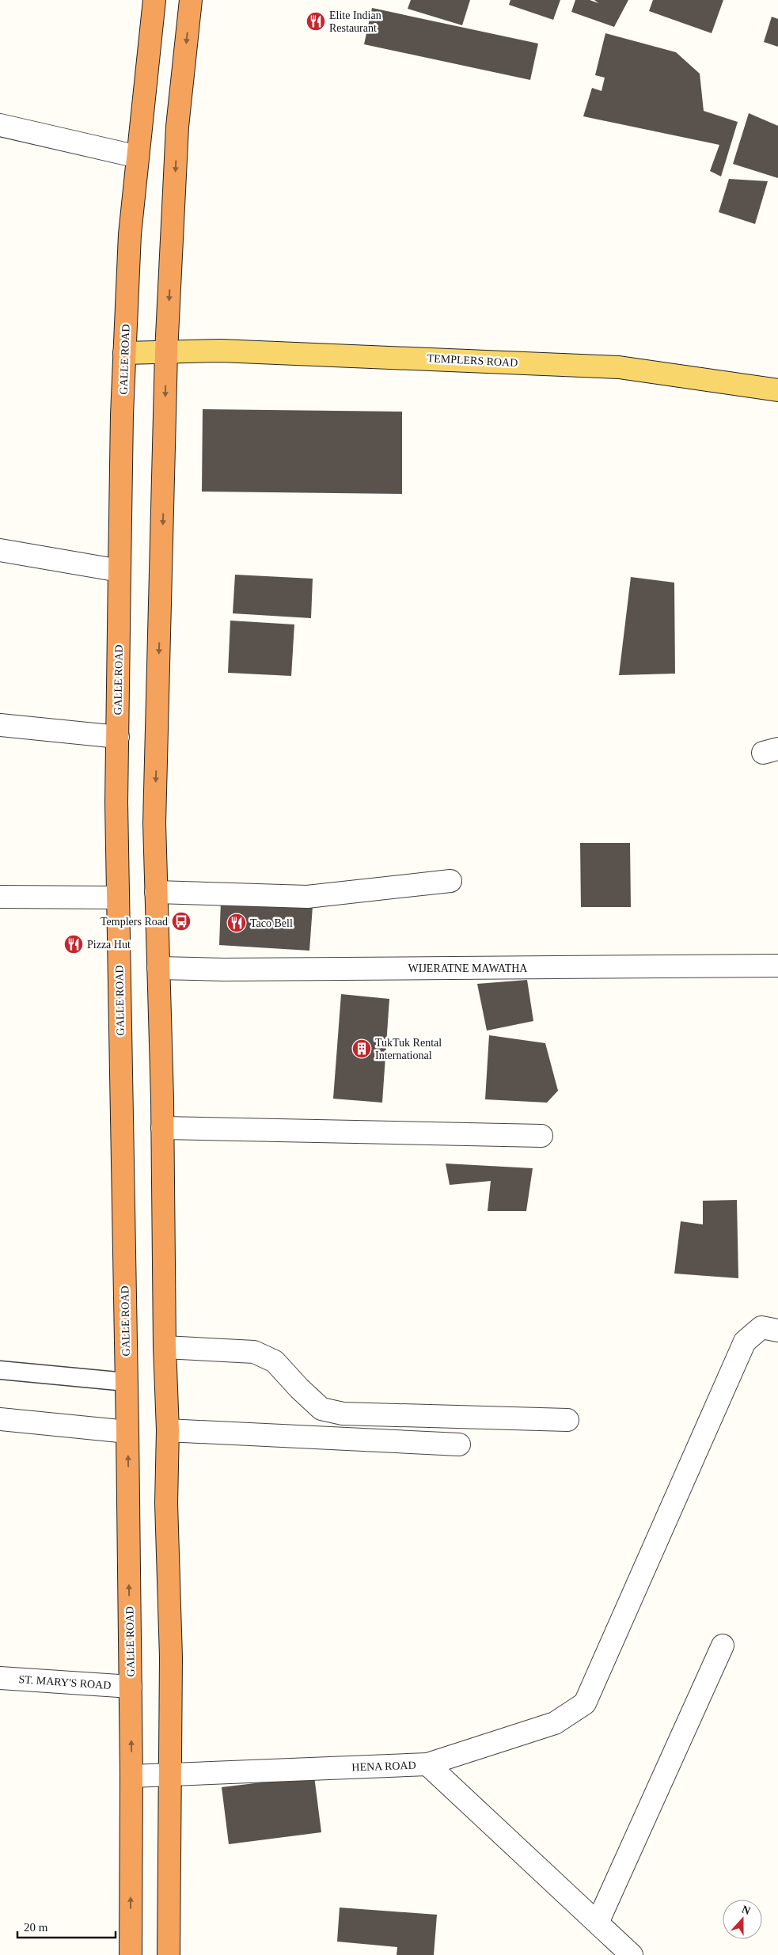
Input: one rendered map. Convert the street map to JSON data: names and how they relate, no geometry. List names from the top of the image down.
{
  "streets": {
    "highway": ["GALLE ROAD"],
    "main road": ["TEMPLERS ROAD"],
    "street": ["WIJERATNE MAWATHA", "ST. MARY'S ROAD", "HENA ROAD"]
  },
  "crossings": [
    ["GALLE ROAD", "TEMPLERS ROAD"],
    ["GALLE ROAD", "ST. MARY'S ROAD"],
    ["GALLE ROAD", "HENA ROAD"]
  ],
  "places": {
    "restaurant": ["Elite Indian Restaurant", "Taco Bell", "Pizza Hut"],
    "bus stop": ["Templers Road"],
    "building": ["TukTuk Rental International"]
  },
  "scale_bar": "20 m",
  "north": "top"
}
